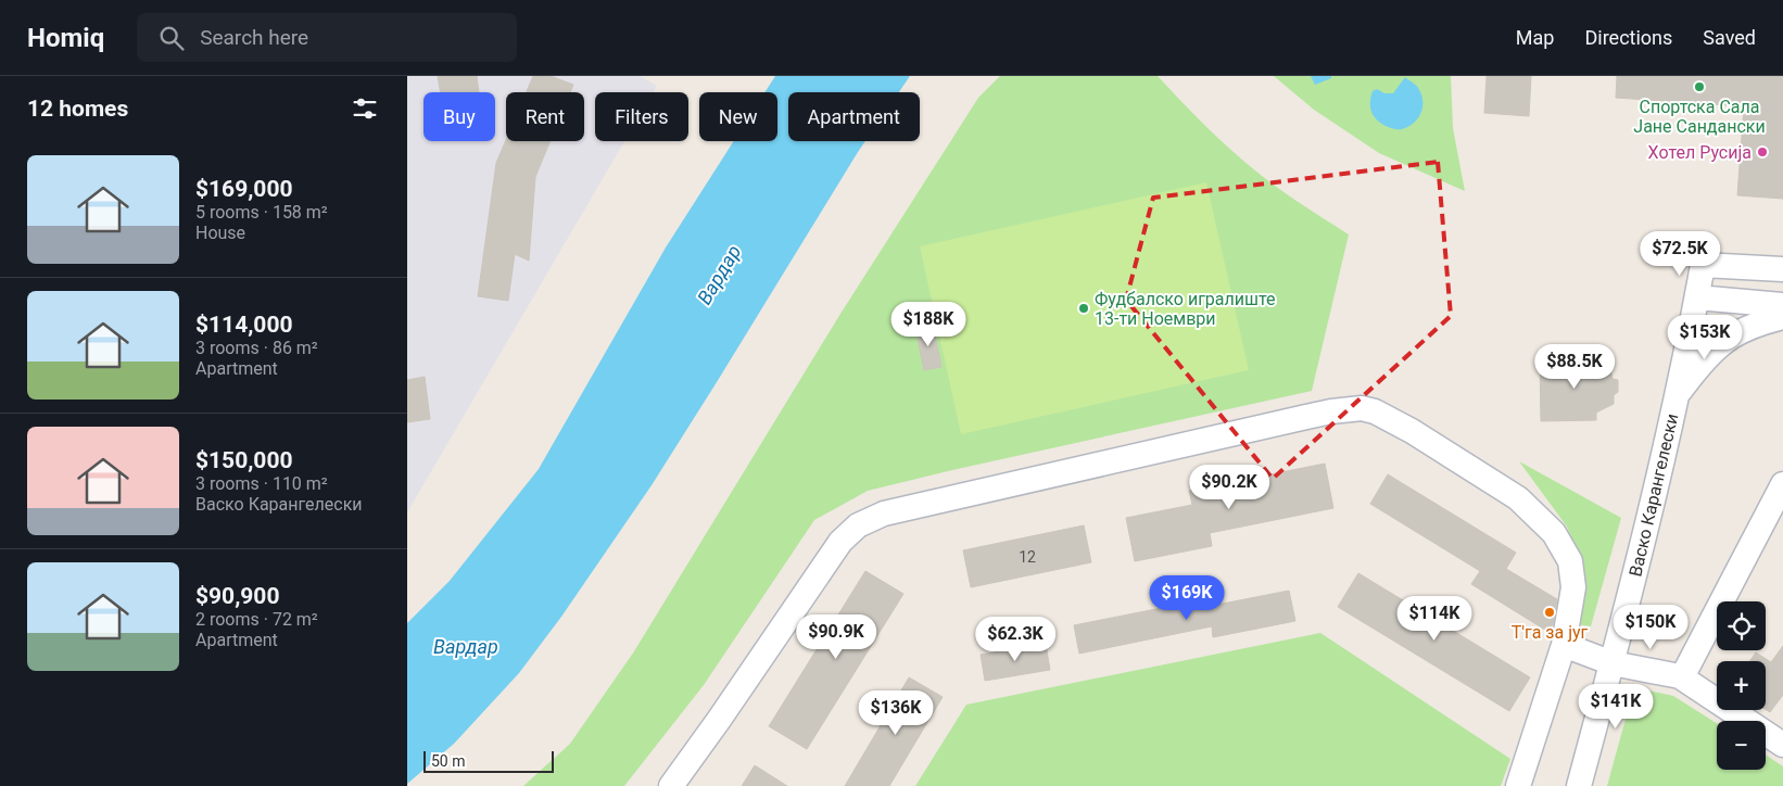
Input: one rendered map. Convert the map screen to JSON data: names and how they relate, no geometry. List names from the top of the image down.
{
  "streets": {
    "street": ["Васко Карангелески"]
  },
  "water": ["Вардар"],
  "places": [
    "Спортска Сала Јане Сандански",
    "Хотел Русија",
    "Фудбалско игралиште 13-ти Ноември",
    "Т'га за југ"
  ],
  "house_numbers": ["12"],
  "scale_bar": "50 m",
  "page": {
    "header": "Homiq",
    "search": "Search here",
    "nav": ["Map", "Directions", "Saved"],
    "heading": "12 homes",
    "chip": [
      "Buy",
      "Rent",
      "Filters",
      "New",
      "Apartment"
    ],
    "list": [
      {
        "name": "$169,000",
        "note": "5 rooms · 158 m² · House"
      },
      {
        "name": "$114,000",
        "note": "3 rooms · 86 m² · Apartment"
      },
      {
        "name": "$150,000",
        "note": "3 rooms · 110 m² · Васко Карангелески"
      },
      {
        "name": "$90,900",
        "note": "2 rooms · 72 m² · Apartment"
      }
    ],
    "price": [
      "$72.5K",
      "$188K",
      "$153K",
      "$88.5K",
      "$90.2K",
      "$169K",
      "$114K",
      "$150K",
      "$90.9K",
      "$62.3K",
      "$141K",
      "$136K"
    ],
    "map_buttons": ["+", "−"],
    "scale": "50 m"
  }
}
